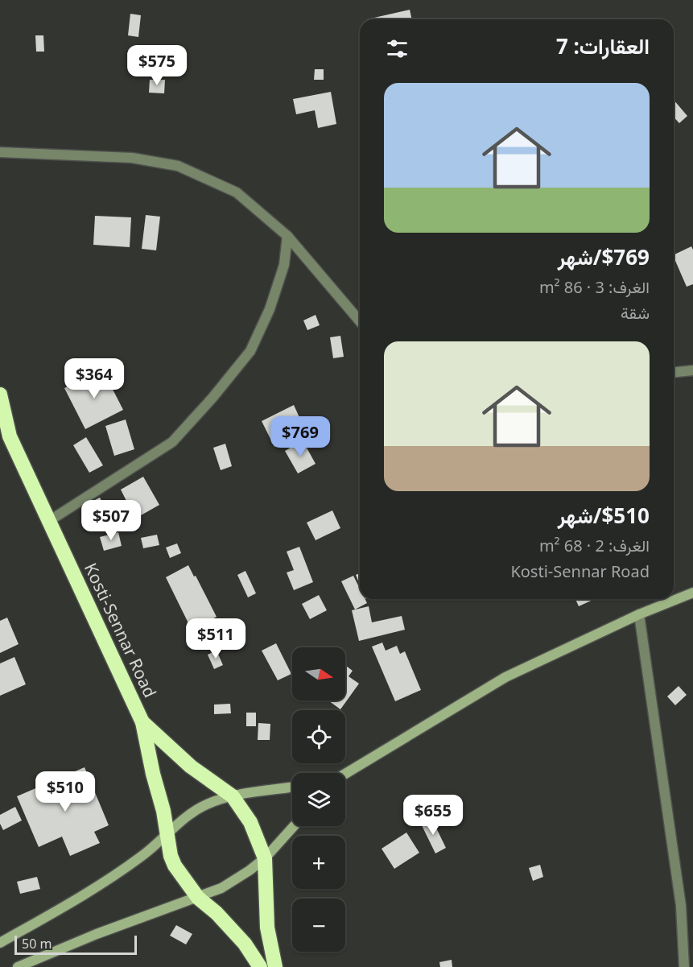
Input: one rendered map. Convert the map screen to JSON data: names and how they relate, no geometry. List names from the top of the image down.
{
  "streets": {
    "highway": ["Kosti-Sennar Road"]
  },
  "scale_bar": "50 m",
  "north": "right",
  "page": {
    "heading": "العقارات: 7",
    "price": [
      "$575",
      "$364",
      "$769",
      "$507",
      "$511",
      "$510",
      "$655"
    ],
    "list": [
      {
        "name": "$769/شهر",
        "note": "الغرف: 3 · 86 m² · شقة"
      },
      {
        "name": "$510/شهر",
        "note": "الغرف: 2 · 68 m² · Kosti-Sennar Road"
      }
    ],
    "map_buttons": ["+", "−"],
    "scale": "50 m"
  }
}
